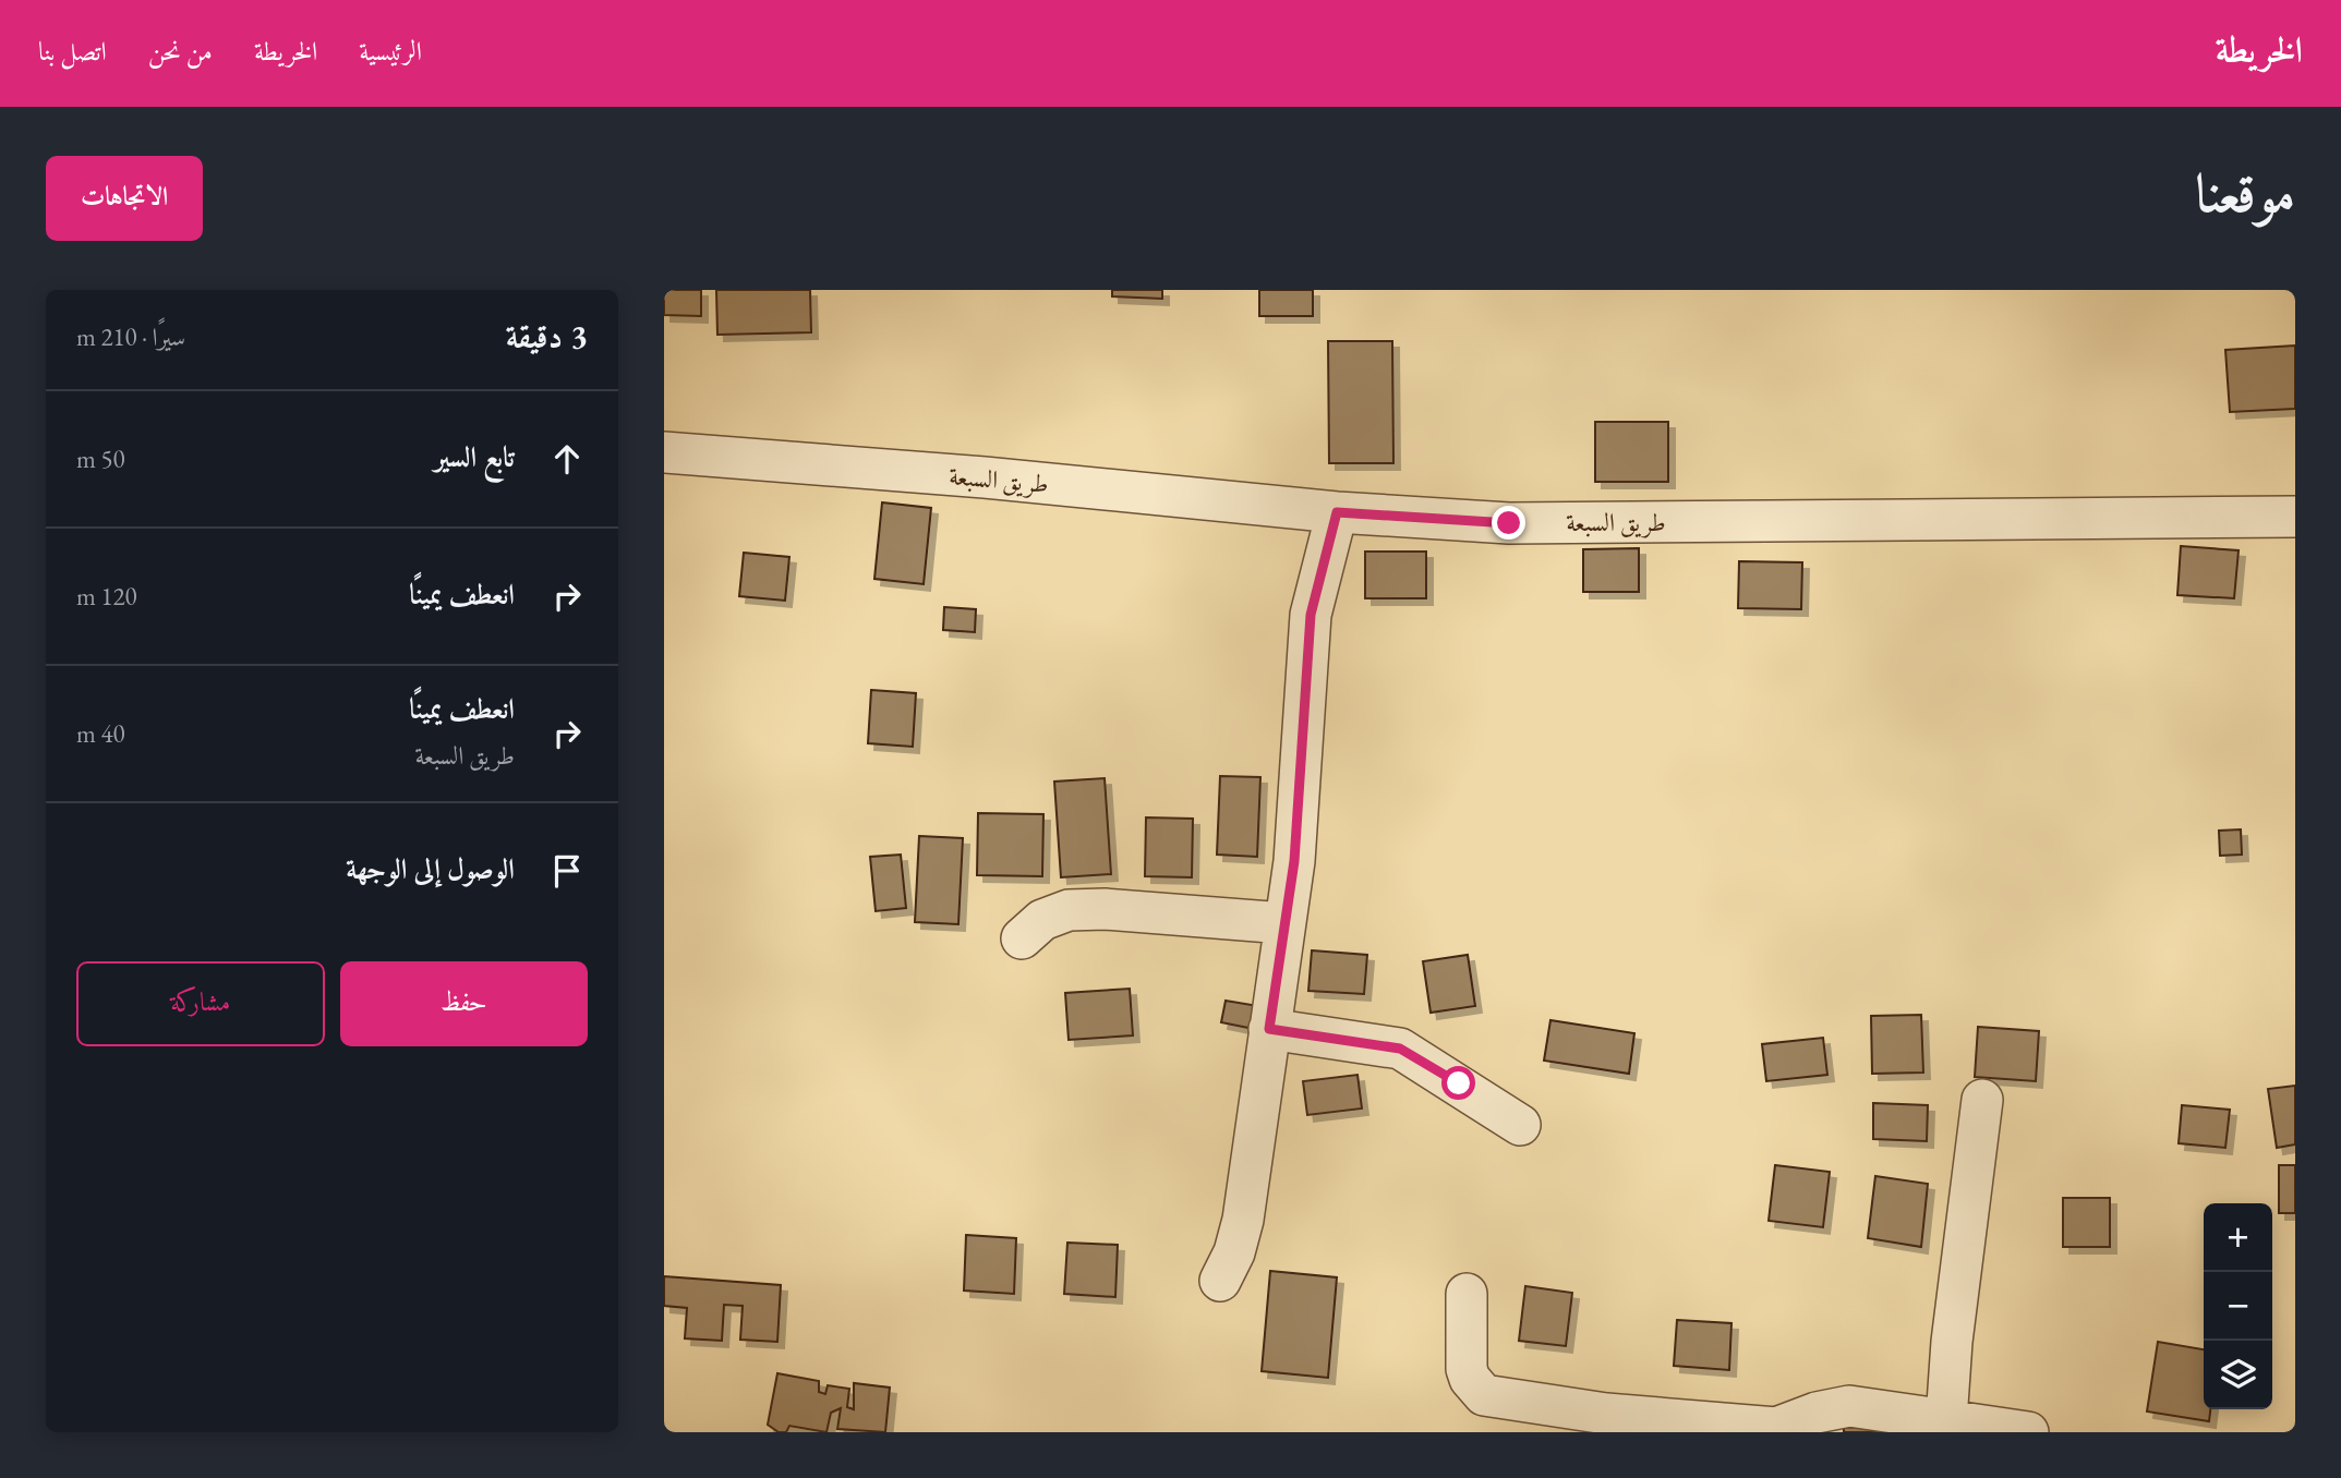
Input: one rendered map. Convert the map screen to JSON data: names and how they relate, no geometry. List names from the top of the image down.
{
  "streets": {
    "street": ["طريق السبعة"]
  },
  "page": {
    "header": "الخريطة",
    "nav": [
      "الرئيسية",
      "الخريطة",
      "من نحن",
      "اتصل بنا"
    ],
    "title": "موقعنا",
    "buttons": [
      "الاتجاهات",
      ["حفظ", "مشاركة"]
    ],
    "heading": ["3 دقيقة", "سيرًا · 210 m"],
    "list": [
      ["تابع السير", "50 m"],
      ["انعطف يمينًا", "120 m"],
      ["انعطف يمينًا", "طريق السبعة", "40 m"],
      "الوصول إلى الوجهة"
    ],
    "map_buttons": ["+", "−"]
  }
}
